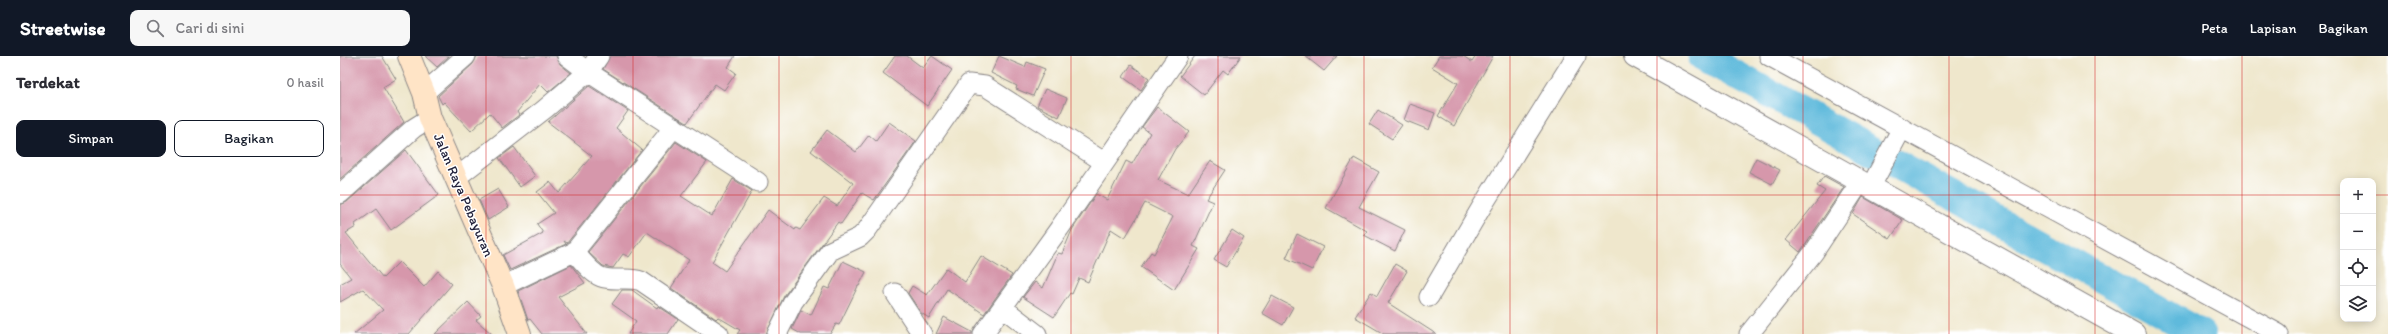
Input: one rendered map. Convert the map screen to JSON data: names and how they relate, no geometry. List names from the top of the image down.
{
  "streets": {
    "main road": ["Jalan Raya Pebayuran"]
  },
  "page": {
    "header": "Streetwise",
    "search": "Cari di sini",
    "nav": ["Peta", "Lapisan", "Bagikan"],
    "heading": ["Terdekat", "0 hasil"],
    "buttons": ["Simpan", "Bagikan"],
    "map_buttons": ["+", "−"]
  }
}
